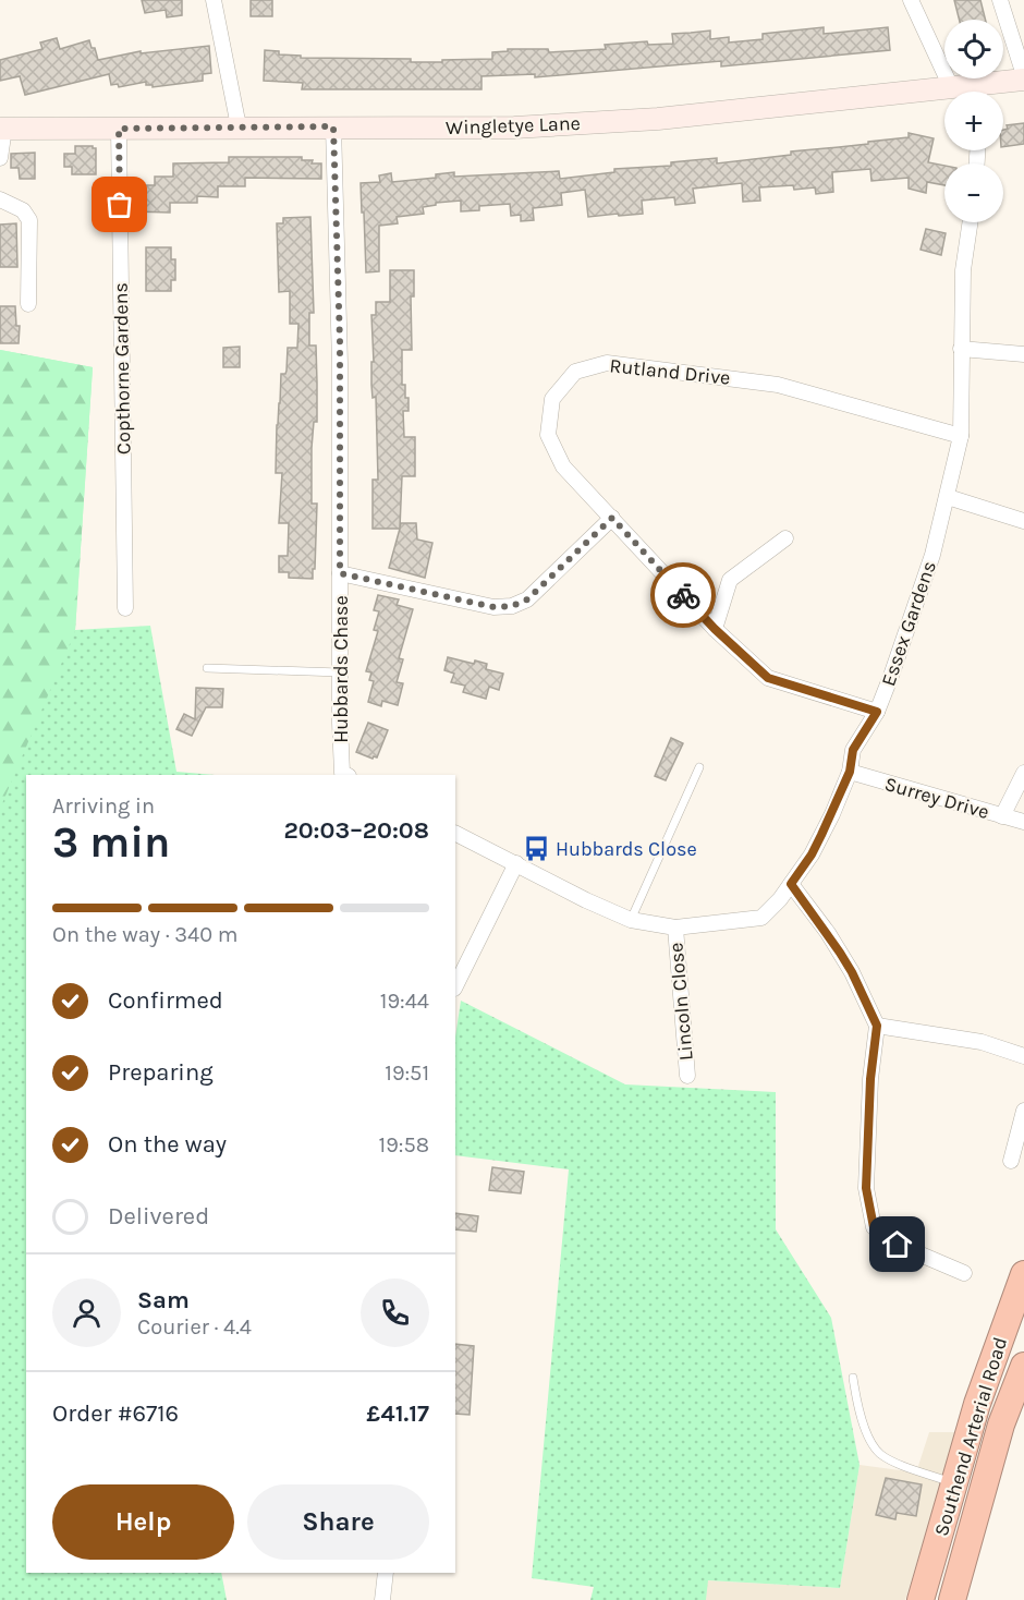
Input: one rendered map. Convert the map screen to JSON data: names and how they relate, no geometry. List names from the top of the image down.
{
  "streets": {
    "highway": ["Southend Arterial Road"],
    "street": [
      "Wingletye Lane",
      "Copthorne Gardens",
      "Rutland Drive",
      "Essex Gardens",
      "Hubbards Chase",
      "Surrey Drive",
      "Lincoln Close"
    ]
  },
  "crossings": [
    ["Wingletye Lane", "Copthorne Gardens"],
    ["Wingletye Lane", "Hubbards Chase"],
    ["Rutland Drive", "Essex Gardens"],
    ["Essex Gardens", "Surrey Drive"],
    ["Essex Gardens", "Lincoln Close"]
  ],
  "places": {
    "bus stop": ["Hubbards Close"]
  },
  "page": {
    "map_buttons": ["+", "−"],
    "heading": ["3 min", "Arriving in", "20:03–20:08"],
    "panel": [
      "Sam",
      "Courier · 4.4",
      "Order #6716",
      "£41.17"
    ],
    "bar": "On the way · 340 m",
    "list": [
      ["Confirmed", "19:44"],
      ["Preparing", "19:51"],
      ["On the way", "19:58"],
      "Delivered"
    ],
    "buttons": ["Help", "Share"]
  }
}
